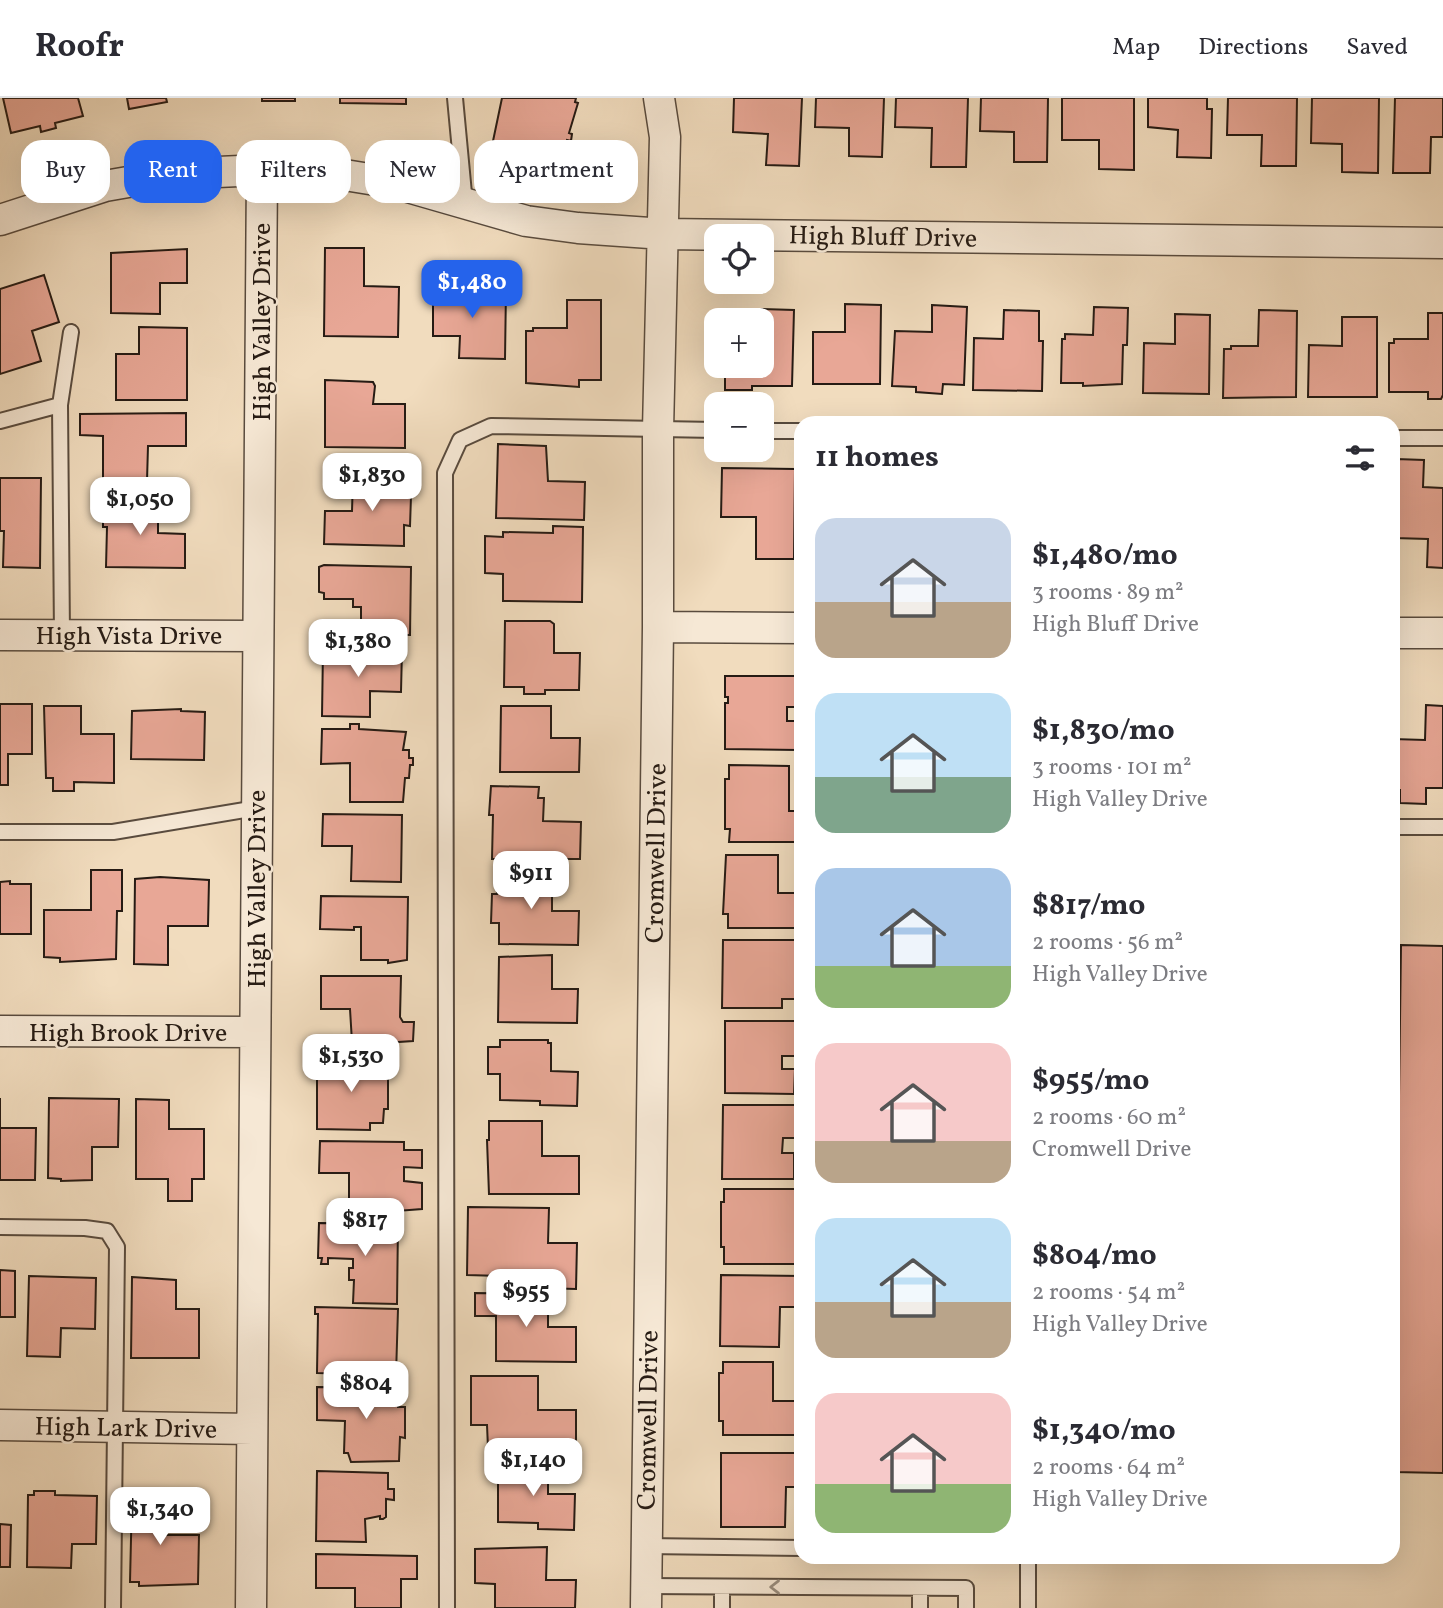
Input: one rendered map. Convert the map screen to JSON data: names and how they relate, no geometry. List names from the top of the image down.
{
  "streets": {
    "street": [
      "High Bluff Drive",
      "High Valley Drive",
      "High Vista Drive",
      "Cromwell Drive",
      "High Brook Drive",
      "High Lark Drive"
    ]
  },
  "crossings": [
    ["High Bluff Drive", "Cromwell Drive"],
    ["High Valley Drive", "High Vista Drive"],
    ["High Valley Drive", "High Brook Drive"],
    ["High Valley Drive", "High Lark Drive"]
  ],
  "page": {
    "header": "Roofr",
    "nav": ["Map", "Directions", "Saved"],
    "chip": [
      "Buy",
      "Rent",
      "Filters",
      "New",
      "Apartment"
    ],
    "map_buttons": ["+", "−"],
    "price": [
      "$1,480",
      "$1,830",
      "$1,050",
      "$1,380",
      "$911",
      "$1,530",
      "$817",
      "$955",
      "$804",
      "$1,140",
      "$1,340"
    ],
    "heading": "11 homes",
    "list": [
      {
        "name": "$1,480/mo",
        "note": "3 rooms · 89 m² · High Bluff Drive"
      },
      {
        "name": "$1,830/mo",
        "note": "3 rooms · 101 m² · High Valley Drive"
      },
      {
        "name": "$817/mo",
        "note": "2 rooms · 56 m² · High Valley Drive"
      },
      {
        "name": "$955/mo",
        "note": "2 rooms · 60 m² · Cromwell Drive"
      },
      {
        "name": "$804/mo",
        "note": "2 rooms · 54 m² · High Valley Drive"
      },
      {
        "name": "$1,340/mo",
        "note": "2 rooms · 64 m² · High Valley Drive"
      }
    ]
  }
}
